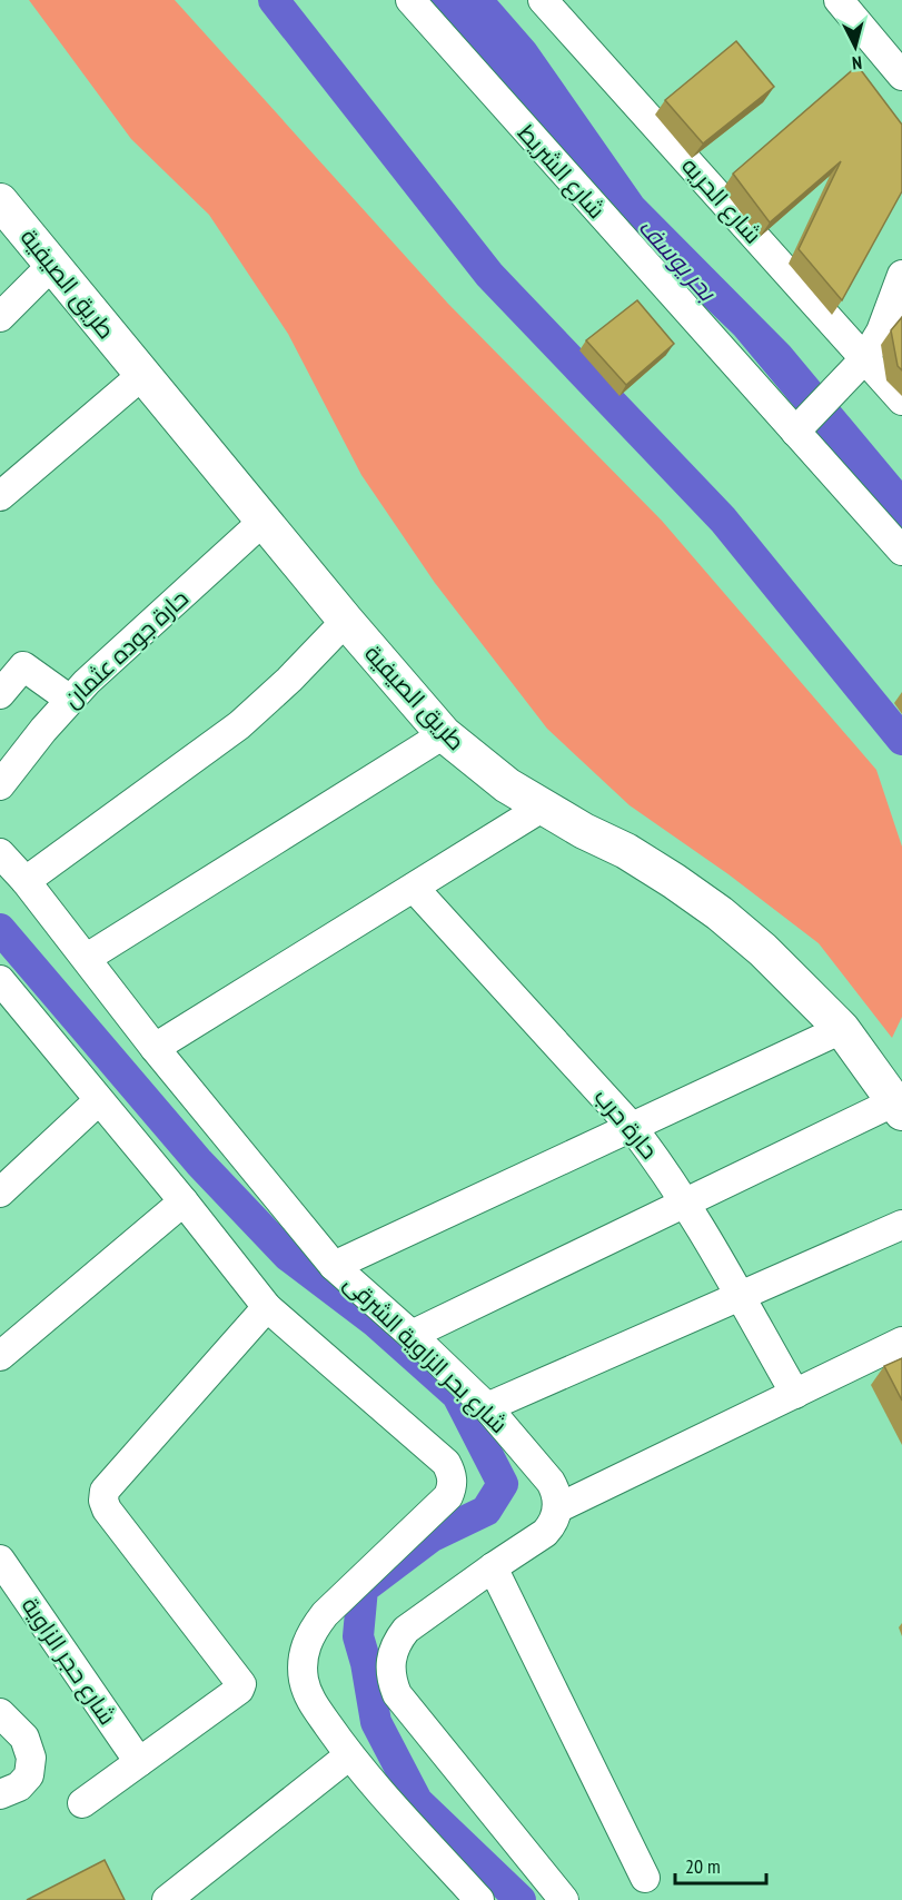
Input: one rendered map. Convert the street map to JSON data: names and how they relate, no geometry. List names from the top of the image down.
{
  "streets": {
    "street": [
      "شارع الشريط",
      "شارع الحريه",
      "طريق الصيفية",
      "حارة جوده عثمان",
      "حارة حرب",
      "شارع بحر الزاوية الشرقى",
      "شارع حجر الزاوية"
    ]
  },
  "crossings": [
    ["طريق الصيفية", "حارة جوده عثمان"]
  ],
  "water": ["بحر يوسف"],
  "scale_bar": "20 m",
  "north": "bottom"
}
